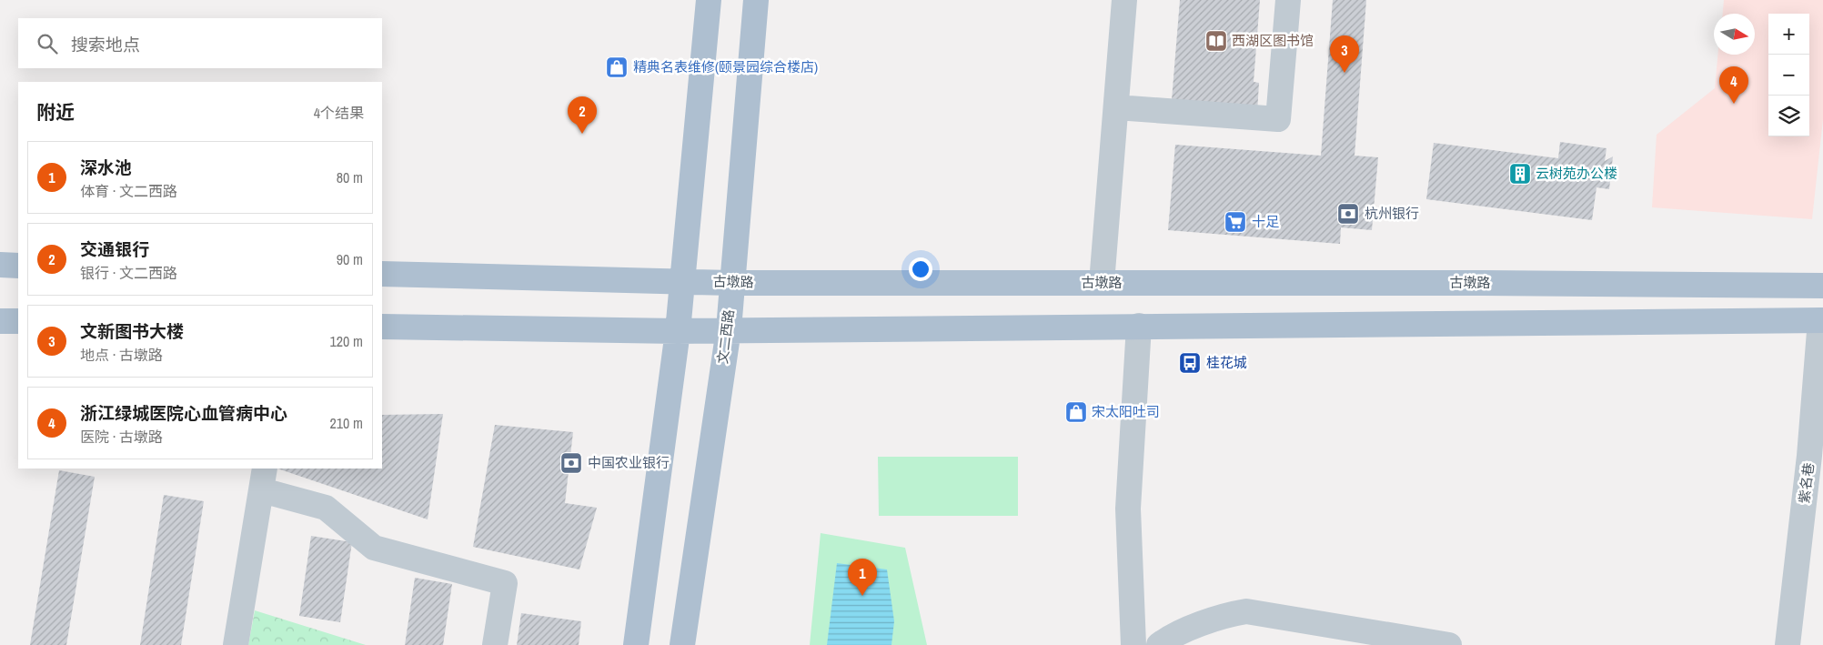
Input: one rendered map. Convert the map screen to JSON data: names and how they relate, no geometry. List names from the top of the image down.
{
  "streets": {
    "main road": ["古墩路", "文二西路"],
    "street": ["紫名巷"]
  },
  "crossings": [
    ["古墩路", "文二西路"]
  ],
  "places": {
    "library": ["西湖区图书馆"],
    "shop": ["精典名表维修(颐景园综合楼店)", "宋太阳吐司"],
    "building": ["云树苑办公楼"],
    "bank": ["杭州银行", "中国农业银行"],
    "supermarket": ["十足"],
    "bus stop": ["桂花城"]
  },
  "north": "right",
  "page": {
    "map_buttons": ["+", "−"],
    "search": "搜索地点",
    "pins": [
      "3",
      "4",
      "2",
      "1"
    ],
    "heading": ["附近", "4个结果"],
    "list": [
      {
        "mark": "1",
        "name": "深水池",
        "note": "体育 · 文二西路",
        "value": "80 m"
      },
      {
        "mark": "2",
        "name": "交通银行",
        "note": "银行 · 文二西路",
        "value": "90 m"
      },
      {
        "mark": "3",
        "name": "文新图书大楼",
        "note": "地点 · 古墩路",
        "value": "120 m"
      },
      {
        "mark": "4",
        "name": "浙江绿城医院心血管病中心",
        "note": "医院 · 古墩路",
        "value": "210 m"
      }
    ]
  }
}
